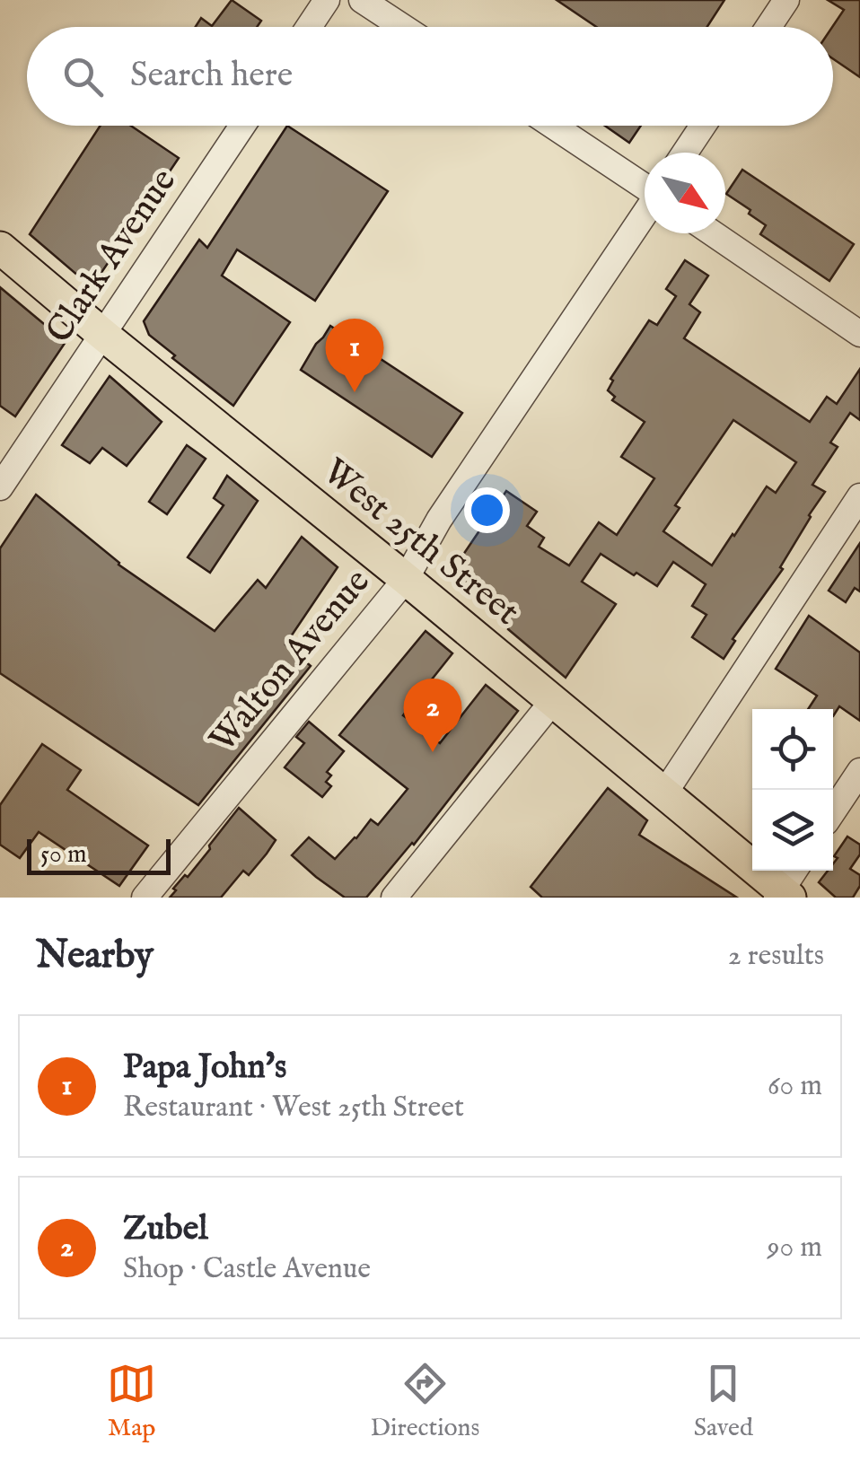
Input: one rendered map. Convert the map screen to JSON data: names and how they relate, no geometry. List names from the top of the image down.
{
  "streets": {
    "main road": ["West 25th Street"],
    "street": ["Clark Avenue", "Walton Avenue"]
  },
  "crossings": [
    ["Clark Avenue", "West 25th Street"],
    ["West 25th Street", "Walton Avenue"]
  ],
  "scale_bar": "50 m",
  "north": "bottom right",
  "page": {
    "search": "Search here",
    "pins": ["1", "2"],
    "scale": "50 m",
    "heading": ["Nearby", "2 results"],
    "list": [
      {
        "mark": "1",
        "name": "Papa John's",
        "note": "Restaurant · West 25th Street",
        "value": "60 m"
      },
      {
        "mark": "2",
        "name": "Zubel",
        "note": "Shop · Castle Avenue",
        "value": "90 m"
      }
    ],
    "nav": ["Map", "Directions", "Saved"]
  }
}
